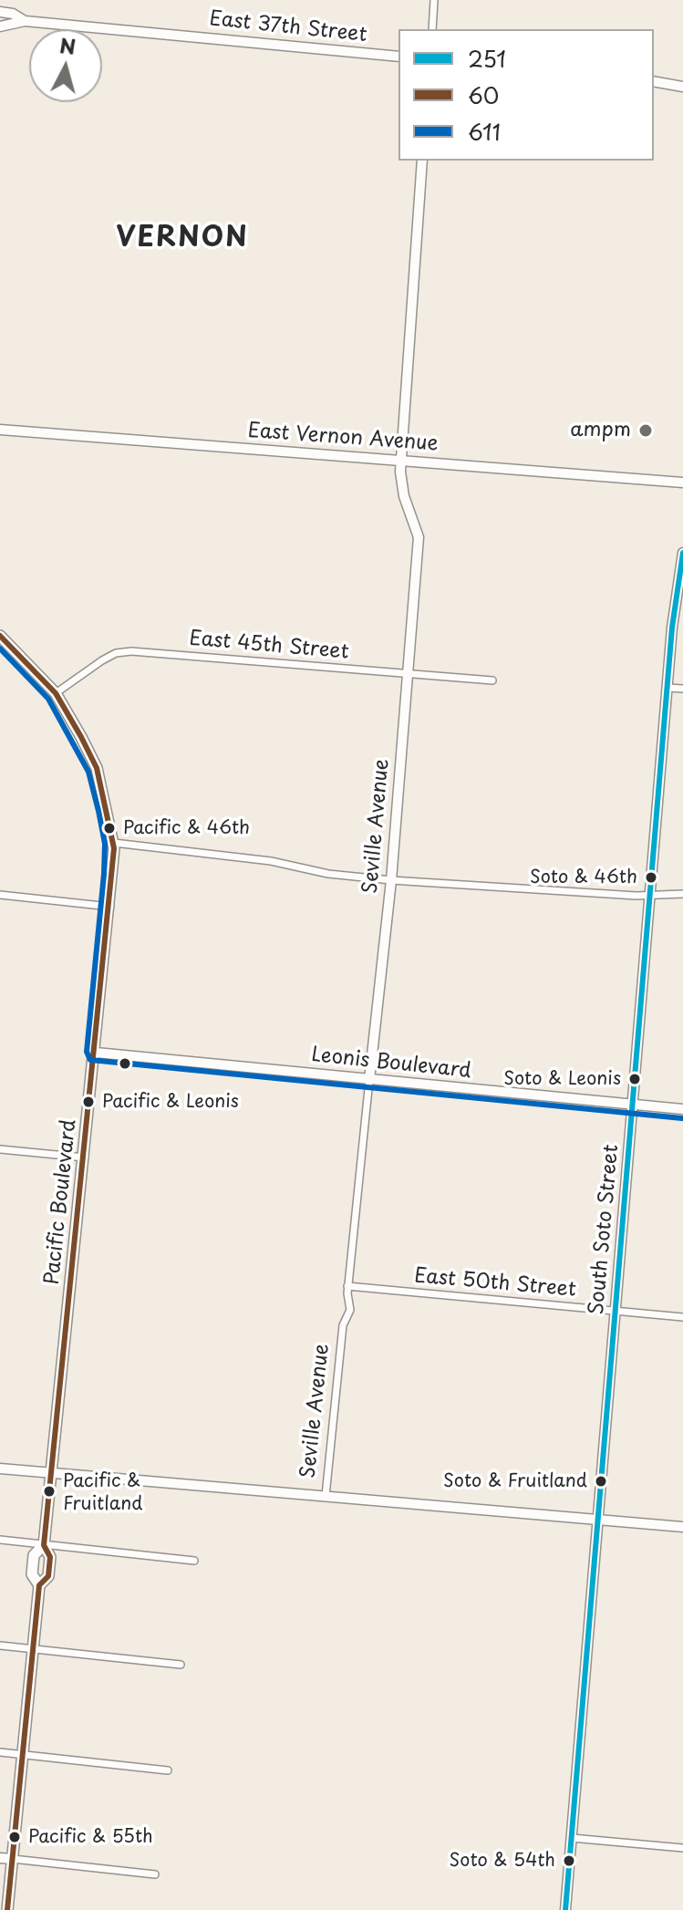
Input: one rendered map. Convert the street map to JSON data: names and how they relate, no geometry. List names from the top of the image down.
{
  "streets": {
    "main road": [
      "East 37th Street",
      "East Vernon Avenue",
      "Seville Avenue",
      "Leonis Boulevard",
      "Pacific Boulevard",
      "South Soto Street"
    ],
    "street": ["East 45th Street", "East 50th Street"]
  },
  "crossings": [
    ["East Vernon Avenue", "Seville Avenue"],
    ["East 45th Street", "Seville Avenue"],
    ["East 45th Street", "Pacific Boulevard"],
    ["Seville Avenue", "Leonis Boulevard"],
    ["Seville Avenue", "East 50th Street"],
    ["Leonis Boulevard", "Pacific Boulevard"],
    ["Leonis Boulevard", "South Soto Street"],
    ["South Soto Street", "East 50th Street"]
  ],
  "districts": ["VERNON"],
  "places": [
    "ampm",
    "Pacific & 46th",
    "Soto & 46th",
    "Soto & Leonis",
    "Pacific & Leonis",
    "Soto & Fruitland",
    "Pacific & Fruitland",
    "Pacific & 55th",
    "Soto & 54th"
  ],
  "lines": ["transit line 251", "transit line 60", "transit line 611"],
  "legend": ["251", "60", "611"],
  "north": "top"
}
